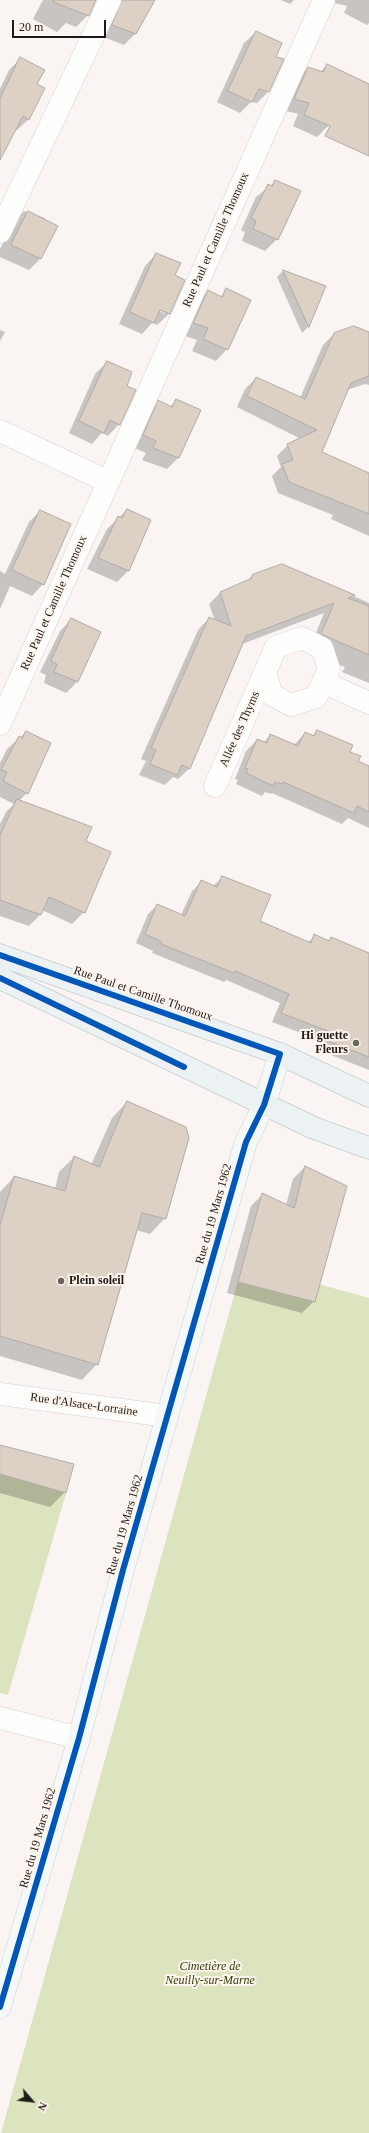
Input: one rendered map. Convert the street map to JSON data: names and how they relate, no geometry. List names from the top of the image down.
{
  "streets": {
    "main road": ["Rue Paul et Camille Thomoux"],
    "street": ["Allée des Thyms", "Rue du 19 Mars 1962", "Rue d'Alsace-Lorraine"]
  },
  "crossings": [
    ["Rue Paul et Camille Thomoux", "Rue du 19 Mars 1962"],
    ["Rue du 19 Mars 1962", "Rue d'Alsace-Lorraine"]
  ],
  "parks": ["Cimetière de Neuilly-sur-Marne"],
  "places": ["Hi guette Fleurs", "Plein soleil"],
  "scale_bar": "20 m",
  "north": "bottom right"
}
